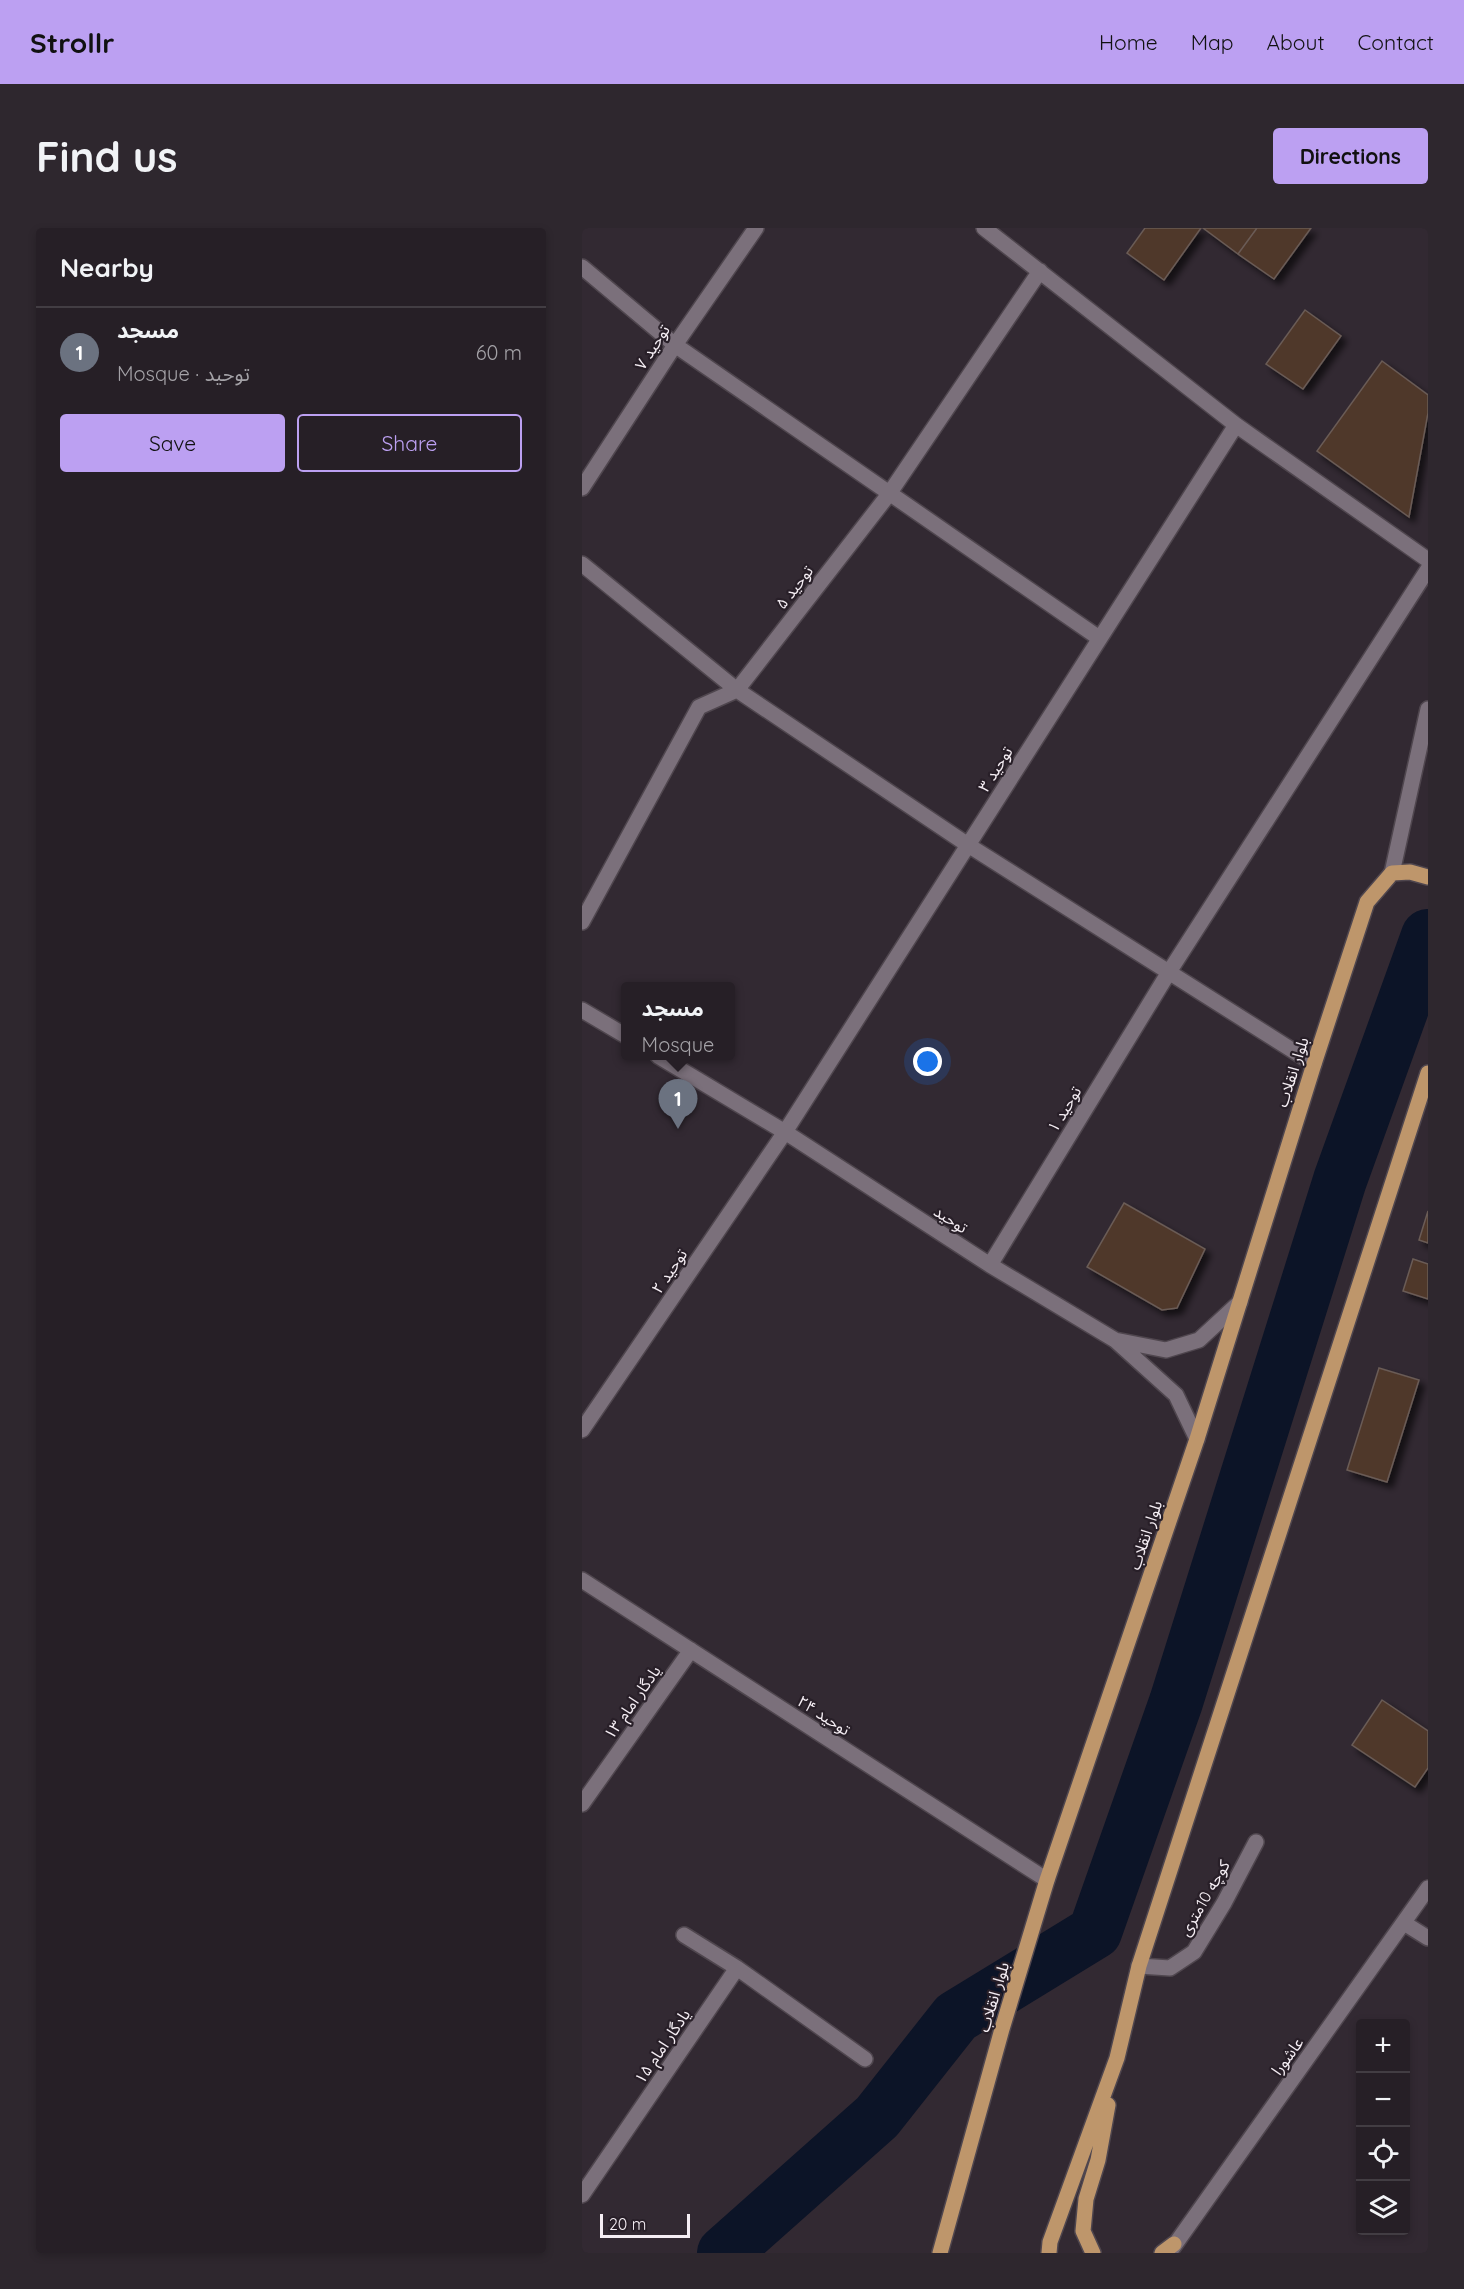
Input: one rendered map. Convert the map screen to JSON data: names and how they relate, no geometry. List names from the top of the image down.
{
  "streets": {
    "main road": ["بلوار انقلاب"],
    "street": [
      "توحید ۷",
      "توحید ۵",
      "توحید ۳",
      "توحید ۱",
      "توحید",
      "توحید ۲",
      "یادگار امام ۱۳",
      "توحید ۲۴",
      "کوچه 10متری",
      "یادگار امام ۱۵",
      "عاشورا"
    ]
  },
  "crossings": [
    ["توحید ۳", "توحید"],
    ["توحید ۳", "توحید ۲"],
    ["بلوار انقلاب", "توحید"],
    ["بلوار انقلاب", "توحید ۲۴"],
    ["توحید ۱", "توحید"],
    ["توحید", "توحید ۲"],
    ["یادگار امام ۱۳", "توحید ۲۴"]
  ],
  "scale_bar": "20 m",
  "page": {
    "header": "Strollr",
    "nav": [
      "Home",
      "Map",
      "About",
      "Contact"
    ],
    "buttons": [
      "Directions",
      ["Save", "Share"]
    ],
    "title": "Find us",
    "heading": "Nearby",
    "list": [
      {
        "mark": "1",
        "name": "مسجد",
        "note": "Mosque · توحید",
        "value": "60 m"
      }
    ],
    "popup": ["مسجد", "Mosque"],
    "pins": "1",
    "map_buttons": ["+", "−"],
    "scale": "20 m"
  }
}
